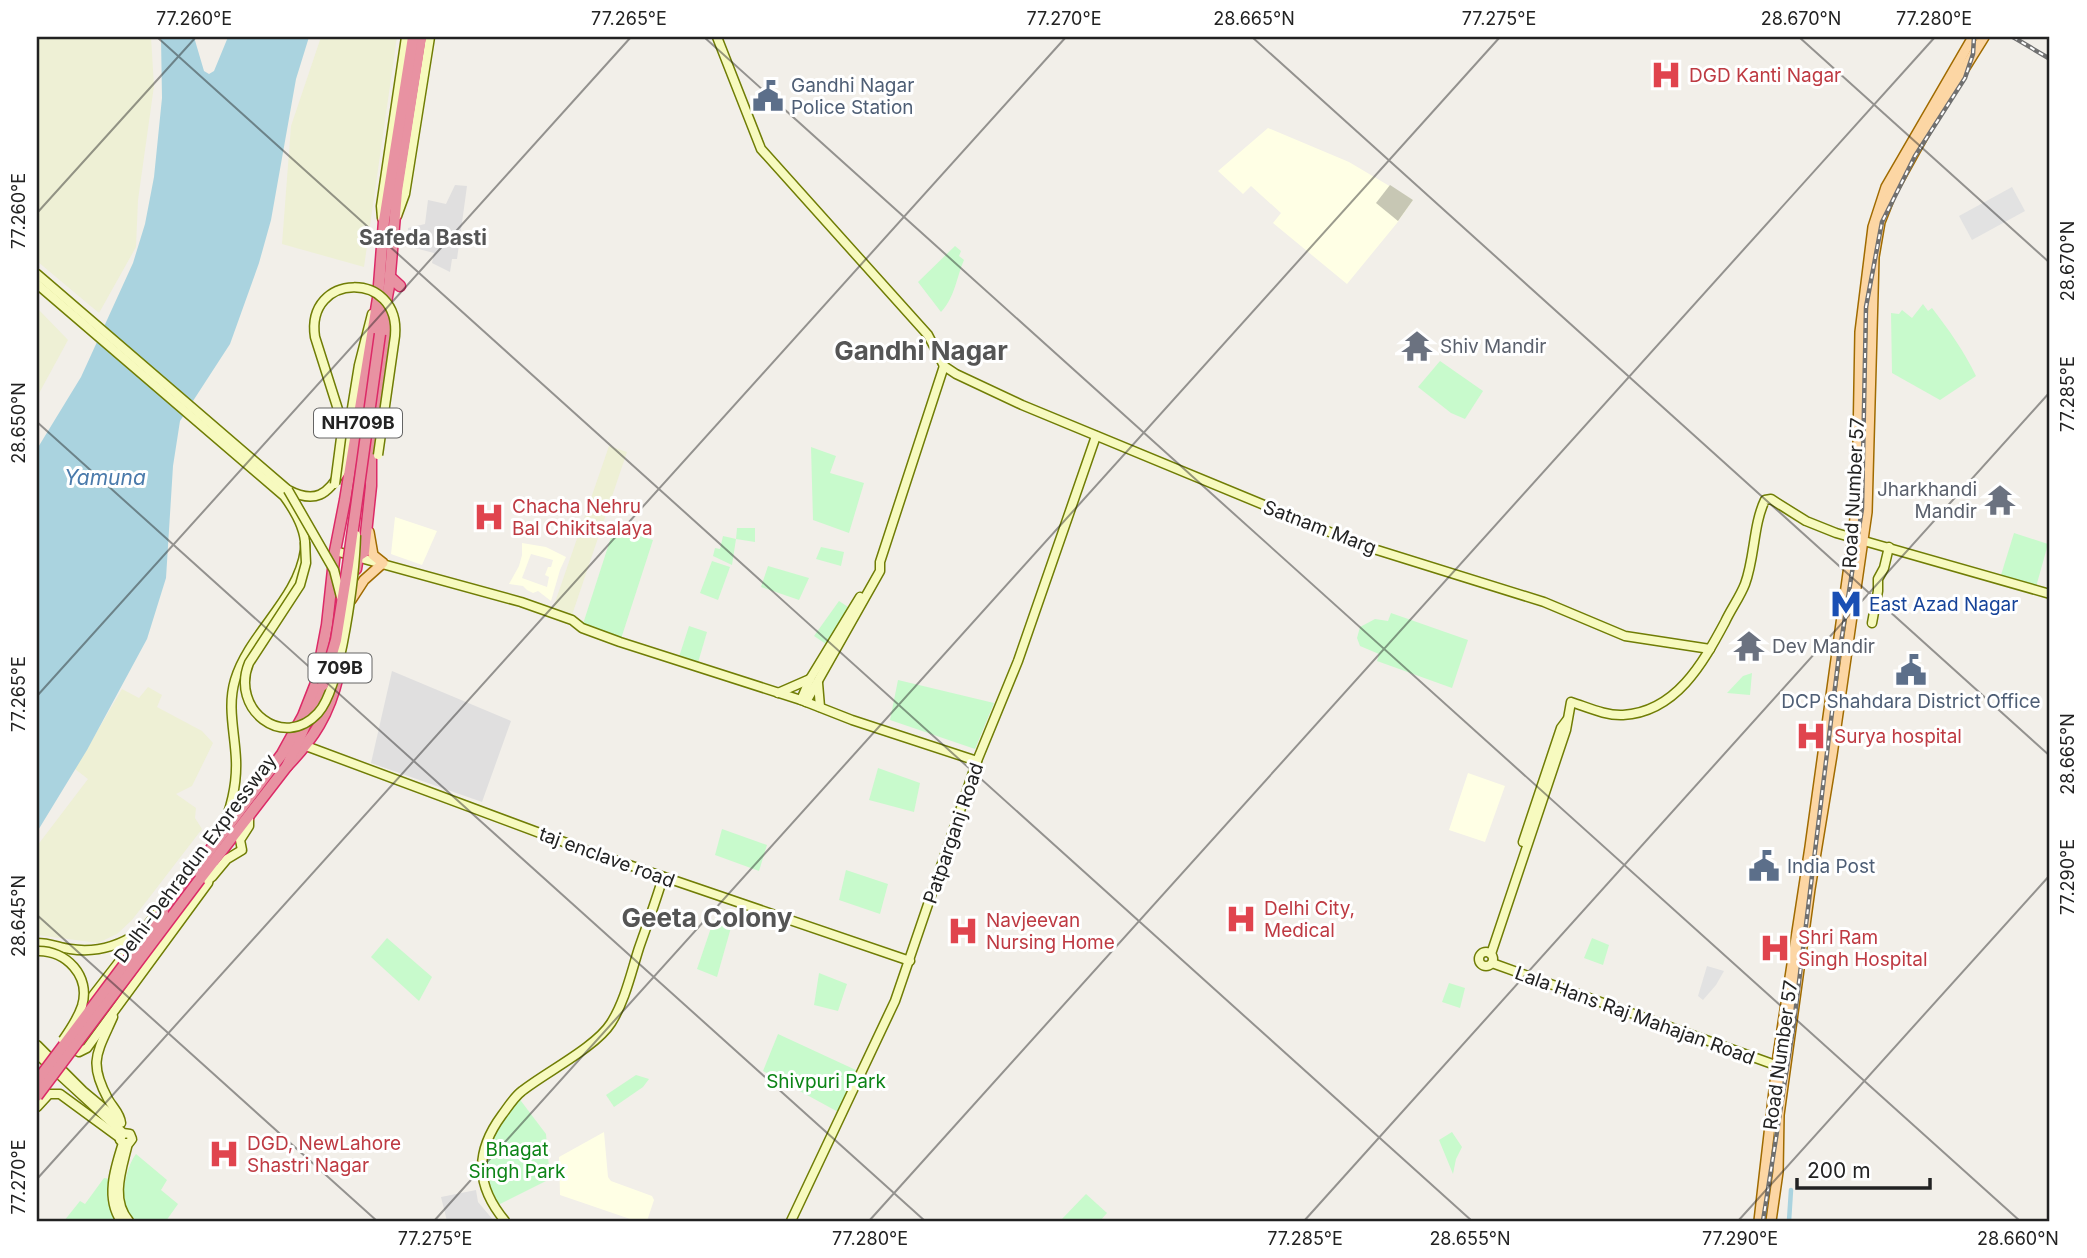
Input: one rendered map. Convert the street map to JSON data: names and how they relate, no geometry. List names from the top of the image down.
{
  "streets": {
    "highway": ["NH709B", "709B", "Delhi-Dehradun Expressway"],
    "main road": ["Road Number 57"],
    "street": [
      "Satnam Marg",
      "Patparganj Road",
      "taj enclave road",
      "Lala Hans Raj Mahajan Road"
    ]
  },
  "crossings": [
    ["Road Number 57", "Lala Hans Raj Mahajan Road"],
    ["Satnam Marg", "Patparganj Road"],
    ["Satnam Marg", "Lala Hans Raj Mahajan Road"],
    ["709B", "taj enclave road"],
    ["709B", "Delhi-Dehradun Expressway"],
    ["Patparganj Road", "taj enclave road"]
  ],
  "districts": ["Safeda Basti", "Gandhi Nagar", "Geeta Colony"],
  "water": ["Yamuna"],
  "parks": ["Shivpuri Park", "Bhagat Singh Park"],
  "places": {
    "hospital": [
      "DGD Kanti Nagar",
      "Chacha Nehru Bal Chikitsalaya",
      "Surya hospital",
      "Delhi City, Medical",
      "Navjeevan Nursing Home",
      "Shri Ram Singh Hospital",
      "DGD, NewLahore Shastri Nagar"
    ],
    "public building": ["Gandhi Nagar Police Station", "DCP Shahdara District Office", "India Post"],
    "temple": ["Shiv Mandir", "Jharkhandi Mandir", "Dev Mandir"],
    "metro station": ["East Azad Nagar"]
  },
  "scale_bar": "200 m",
  "coordinates": [
    "77.260°E",
    "77.265°E",
    "77.270°E",
    "28.665°N",
    "77.275°E",
    "28.670°N",
    "77.280°E",
    "77.285°E",
    "28.650°N",
    "77.290°E",
    "28.645°N",
    "28.655°N",
    "28.660°N"
  ]
}
